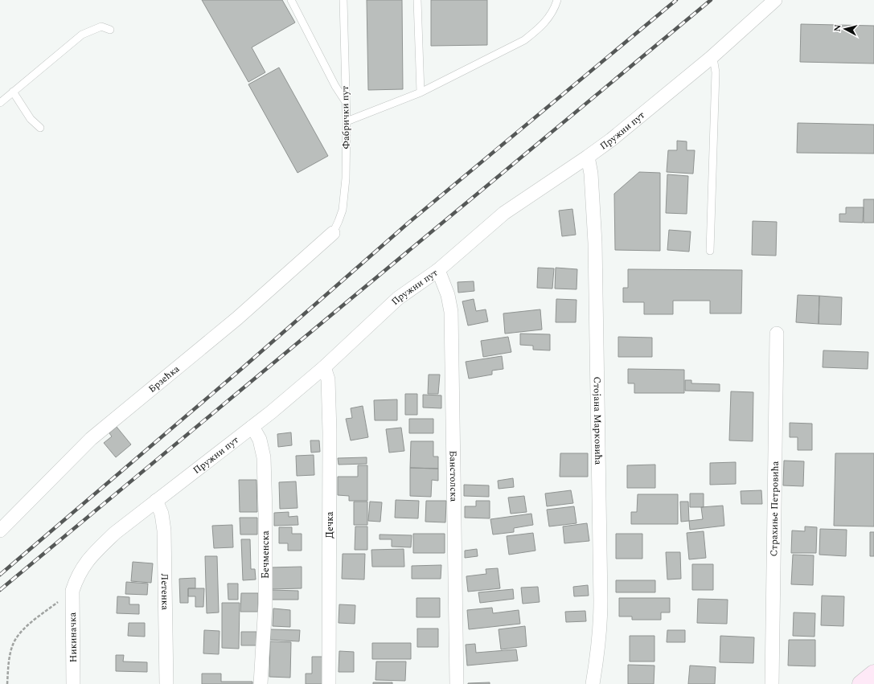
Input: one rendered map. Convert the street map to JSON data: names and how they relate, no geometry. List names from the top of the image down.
{
  "streets": {
    "street": [
      "Пружни пут",
      "Брзећка",
      "Стојана Марковића",
      "Банстолска",
      "Страхиње Петровића",
      "Дечка",
      "Бечменска",
      "Летенка",
      "Никиначка"
    ],
    "lane": ["Фабрички пут"]
  },
  "crossings": [
    ["Фабрички пут", "Брзећка"],
    ["Пружни пут", "Стојана Марковића"],
    ["Пружни пут", "Банстолска"],
    ["Пружни пут", "Дечка"],
    ["Пружни пут", "Бечменска"],
    ["Пружни пут", "Летенка"],
    ["Пружни пут", "Никиначка"]
  ],
  "north": "left"
}
